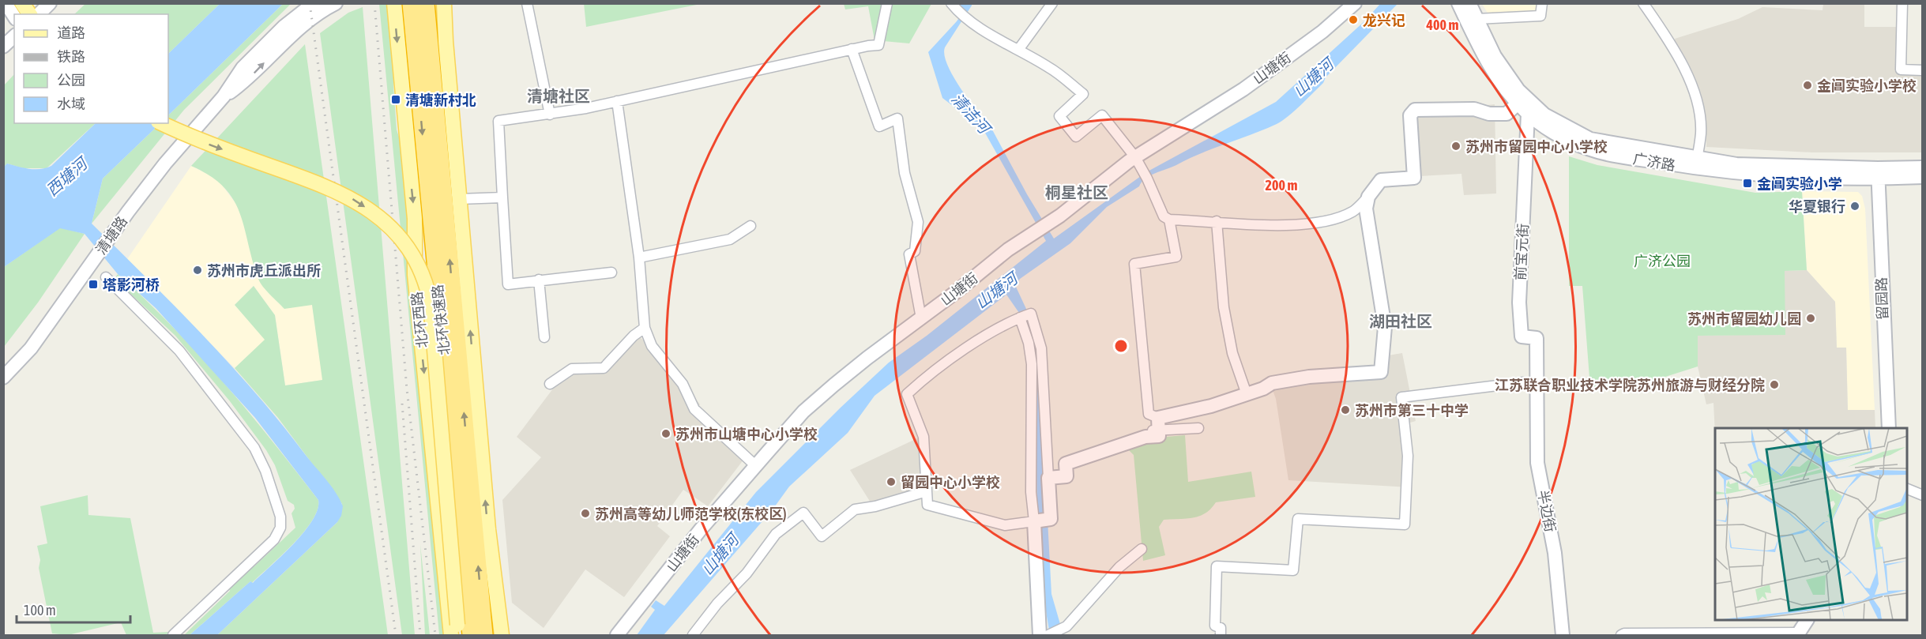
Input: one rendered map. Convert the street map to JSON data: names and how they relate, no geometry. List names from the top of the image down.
{
  "streets": {
    "highway": ["北环快速路"],
    "main road": ["北环西路"],
    "street": [
      "山塘街",
      "广济路",
      "清塘路",
      "前宝元街",
      "留园路",
      "半边街"
    ]
  },
  "crossings": [
    ["广济路", "前宝元街"],
    ["广济路", "留园路"],
    ["前宝元街", "半边街"]
  ],
  "districts": ["清塘社区", "桐星社区", "湖田社区"],
  "water": ["山塘河", "清洁河", "西塘河"],
  "parks": ["广济公园"],
  "places": {
    "other": [
      "龙兴记",
      "金阊实验小学校",
      "苏州市留园中心小学校",
      "华夏银行",
      "苏州市虎丘派出所",
      "苏州市留园幼儿园",
      "江苏联合职业技术学院苏州旅游与财经分院",
      "苏州市第三十中学",
      "苏州市山塘中心小学校",
      "留园中心小学校",
      "苏州高等幼儿师范学校(东校区)"
    ],
    "transit": ["清塘新村北", "金阊实验小学", "塔影河桥"]
  },
  "legend": [
    "道路",
    "铁路",
    "公园",
    "水域"
  ],
  "scale_bar": "100 m",
  "rings": ["400 m", "200 m"]
}
